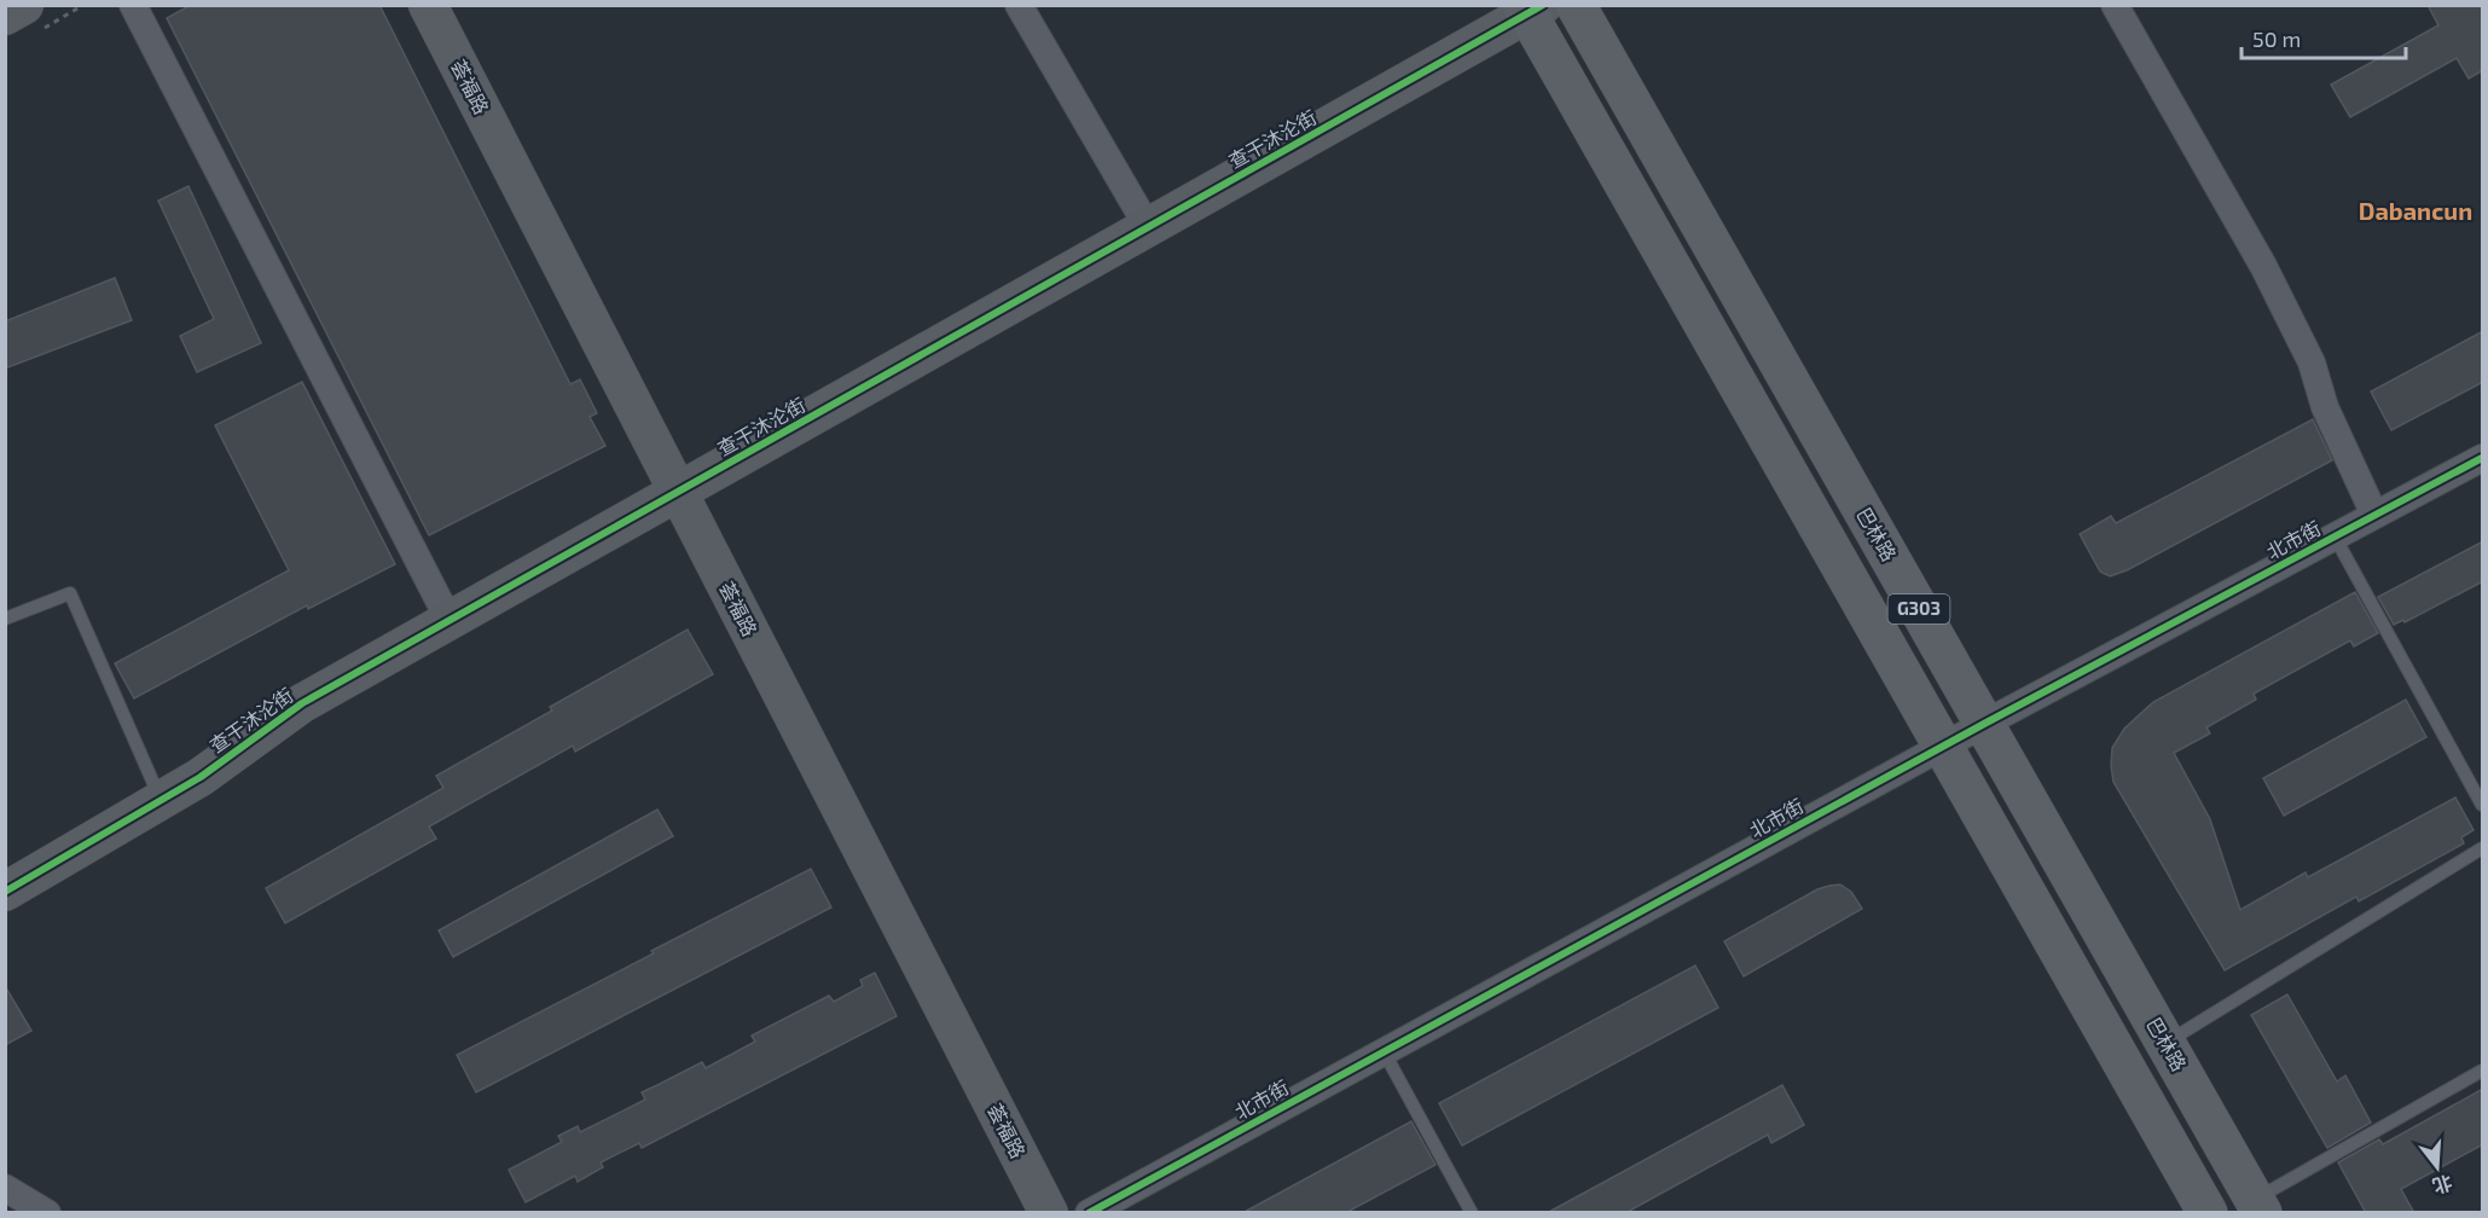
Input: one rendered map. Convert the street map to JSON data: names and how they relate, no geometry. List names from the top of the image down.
{
  "streets": {
    "main road": ["巴林路", "G303"],
    "street": ["荟福路", "查干沐沦街", "北市街"]
  },
  "crossings": [
    ["荟福路", "查干沐沦街"],
    ["查干沐沦街", "巴林路"],
    ["查干沐沦街", "G303"],
    ["巴林路", "北市街"],
    ["北市街", "G303"]
  ],
  "districts": ["Dabancun"],
  "scale_bar": "50 m",
  "north": "bottom"
}
